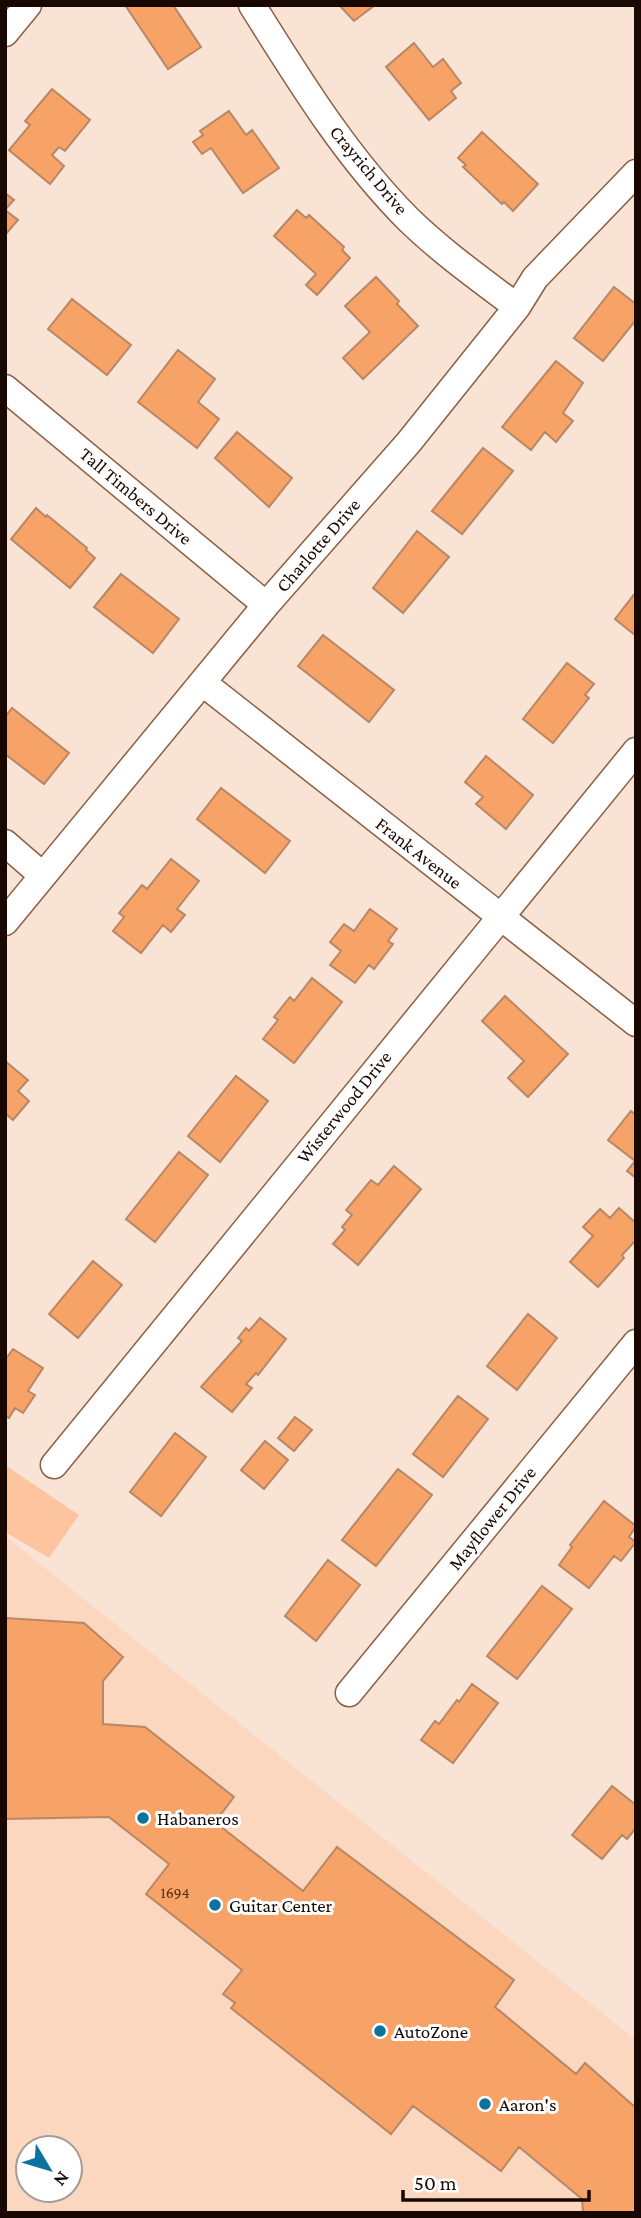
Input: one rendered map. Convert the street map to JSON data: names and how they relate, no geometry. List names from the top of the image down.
{
  "streets": {
    "street": [
      "Crayrich Drive",
      "Tall Timbers Drive",
      "Charlotte Drive",
      "Frank Avenue",
      "Wisterwood Drive",
      "Mayflower Drive"
    ]
  },
  "crossings": [
    ["Crayrich Drive", "Charlotte Drive"],
    ["Tall Timbers Drive", "Charlotte Drive"],
    ["Charlotte Drive", "Frank Avenue"],
    ["Frank Avenue", "Wisterwood Drive"]
  ],
  "places": [
    "Habaneros",
    "Guitar Center",
    "AutoZone",
    "Aaron's"
  ],
  "house_numbers": ["1694"],
  "scale_bar": "50 m",
  "north": "bottom right"
}
